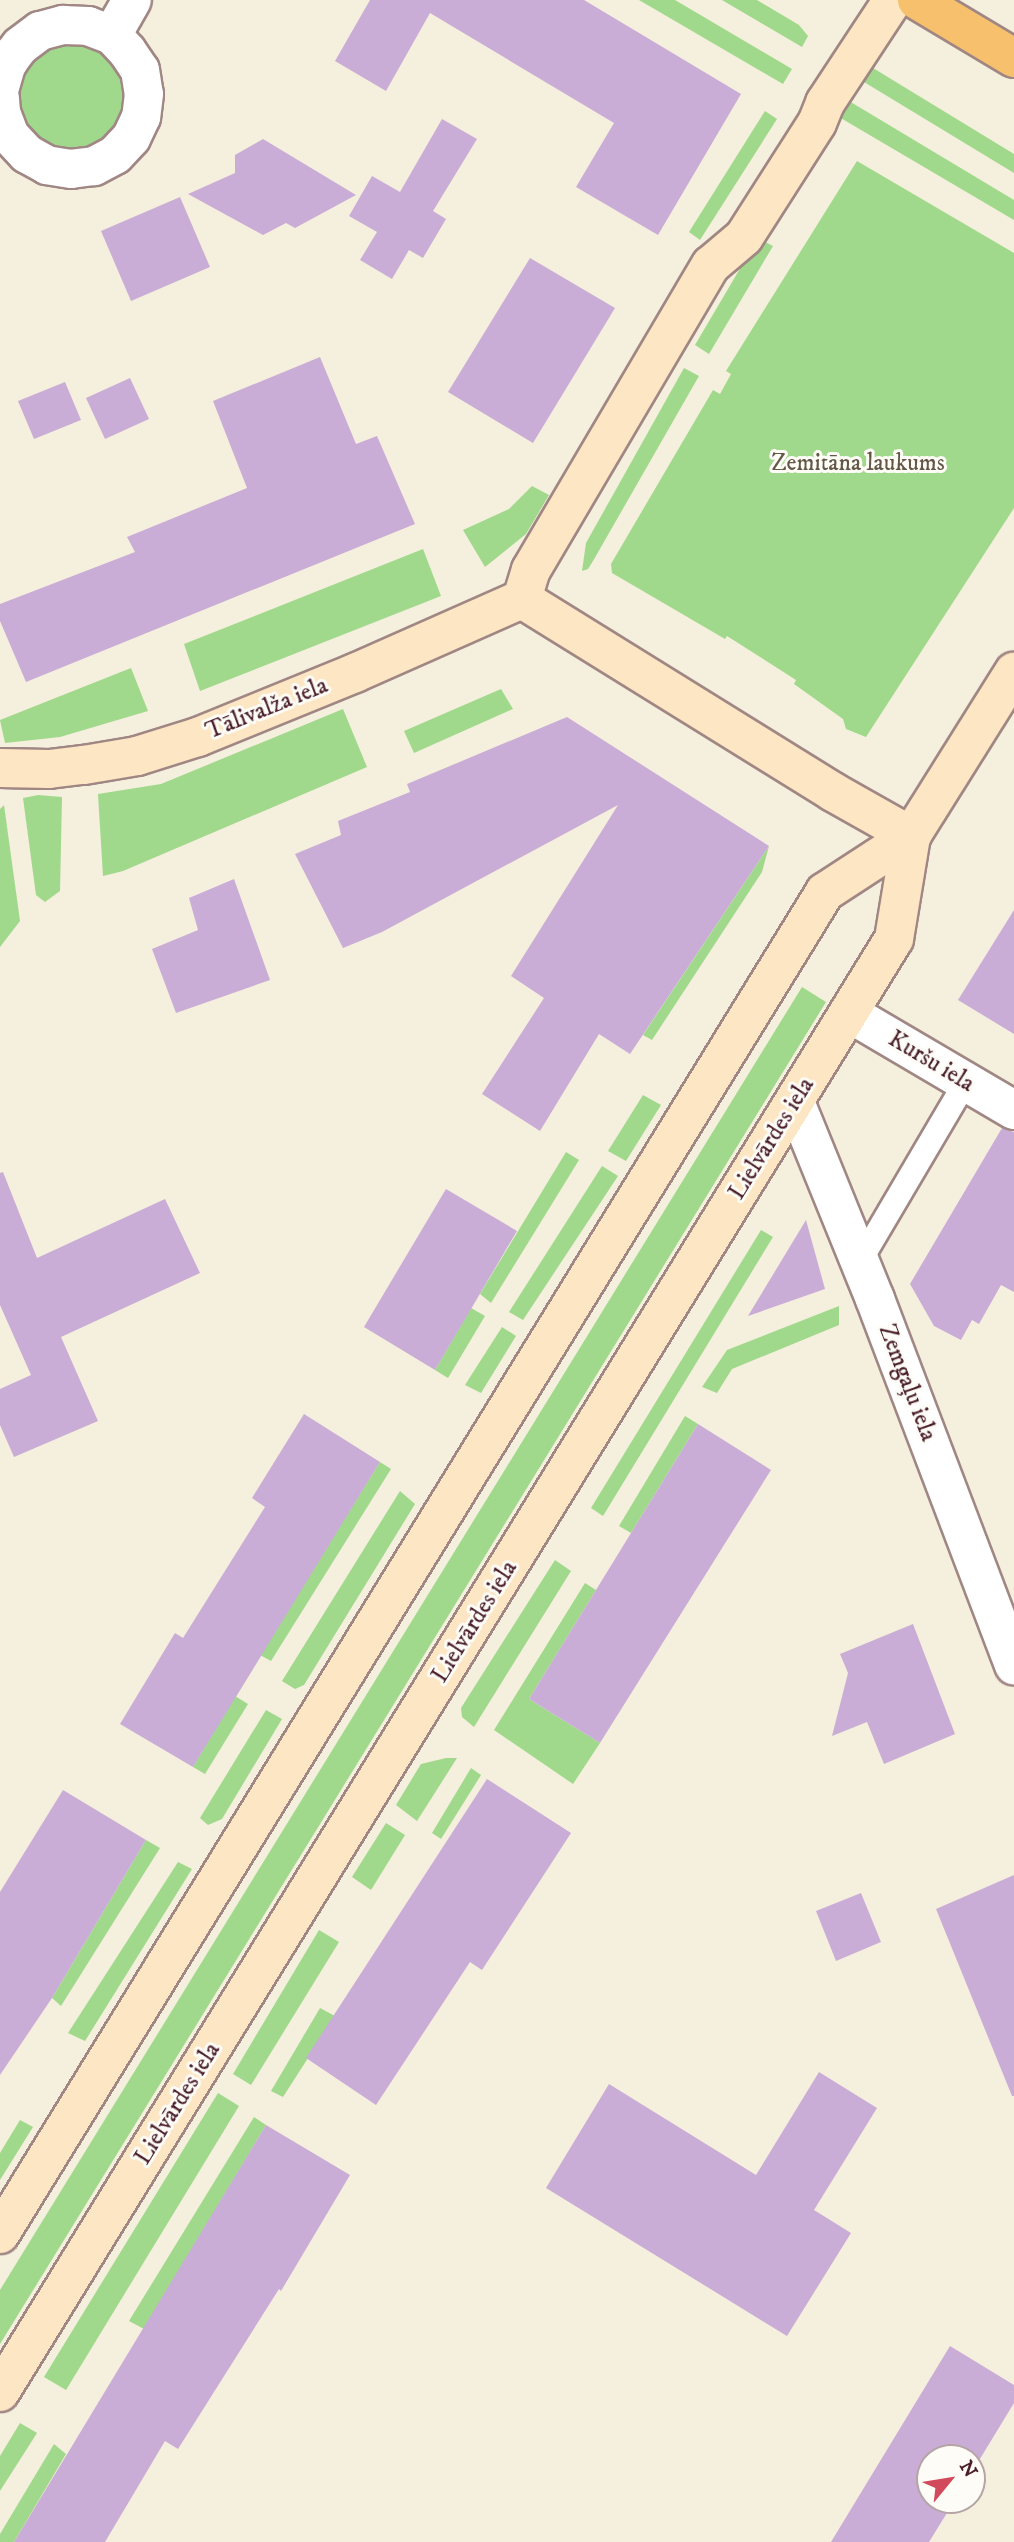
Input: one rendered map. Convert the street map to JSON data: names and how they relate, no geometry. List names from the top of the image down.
{
  "streets": {
    "main road": ["Tālivalža iela", "Lielvārdes iela"],
    "street": ["Kuršu iela", "Zemgaļu iela"]
  },
  "crossings": [
    ["Kuršu iela", "Lielvārdes iela"],
    ["Lielvārdes iela", "Zemgaļu iela"]
  ],
  "parks": ["Zemitāna laukums"],
  "north": "top right"
}
